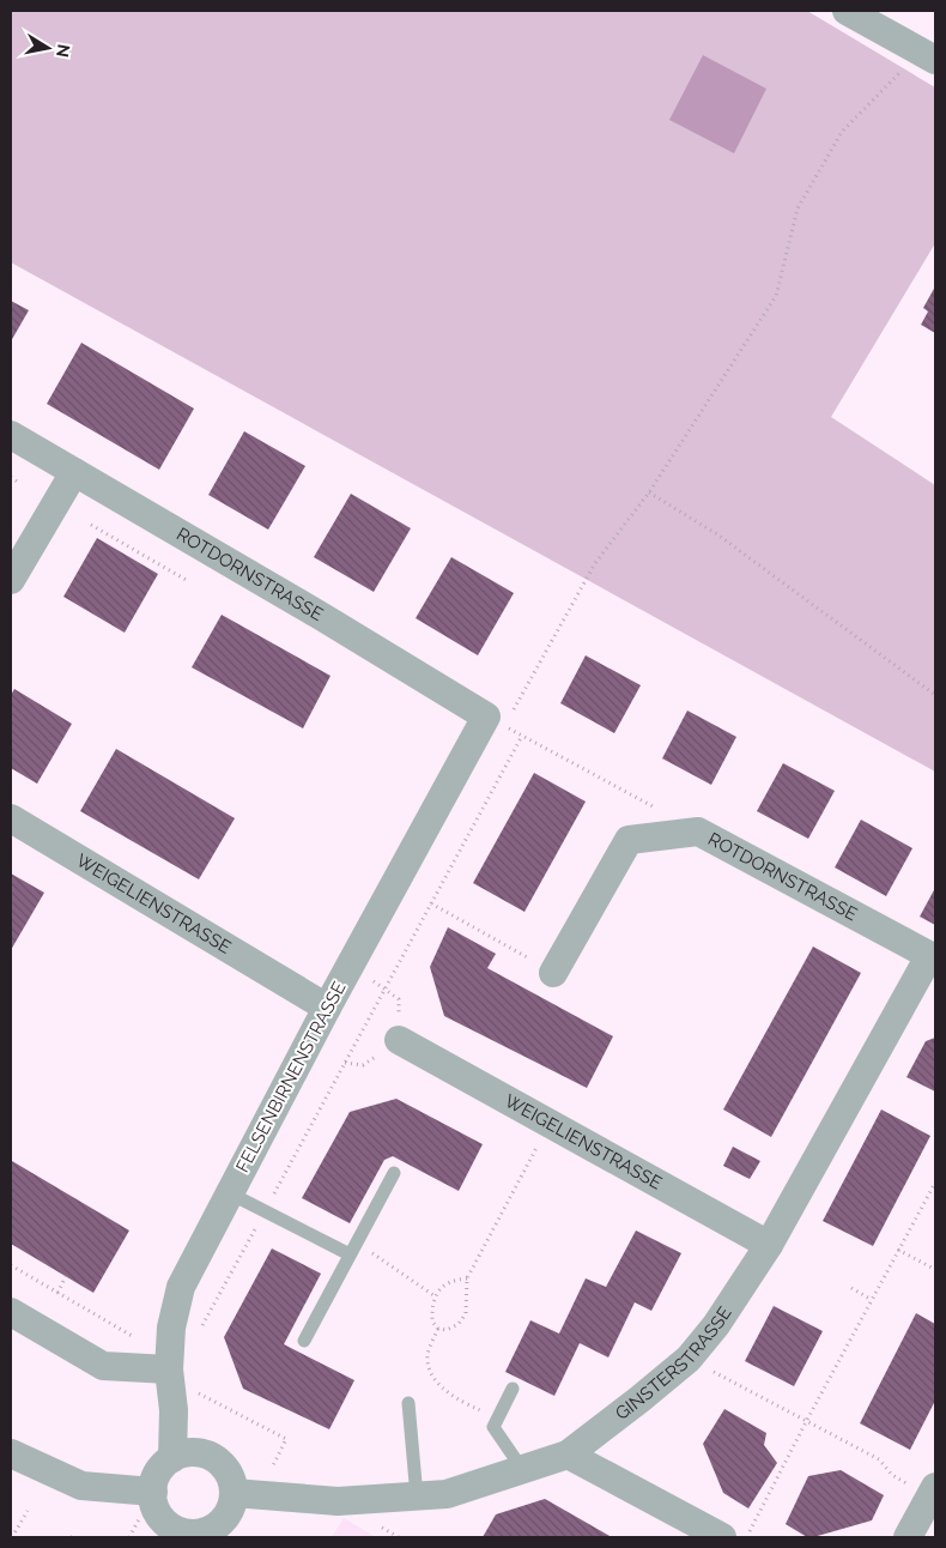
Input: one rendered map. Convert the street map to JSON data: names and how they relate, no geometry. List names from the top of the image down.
{
  "streets": {
    "street": [
      "ROTDORNSTRASSE",
      "WEIGELIENSTRASSE",
      "FELSENBIRNENSTRASSE",
      "GINSTERSTRASSE"
    ]
  },
  "crossings": [
    ["ROTDORNSTRASSE", "FELSENBIRNENSTRASSE"],
    ["ROTDORNSTRASSE", "GINSTERSTRASSE"],
    ["WEIGELIENSTRASSE", "FELSENBIRNENSTRASSE"],
    ["WEIGELIENSTRASSE", "GINSTERSTRASSE"],
    ["FELSENBIRNENSTRASSE", "GINSTERSTRASSE"]
  ],
  "north": "right"
}
